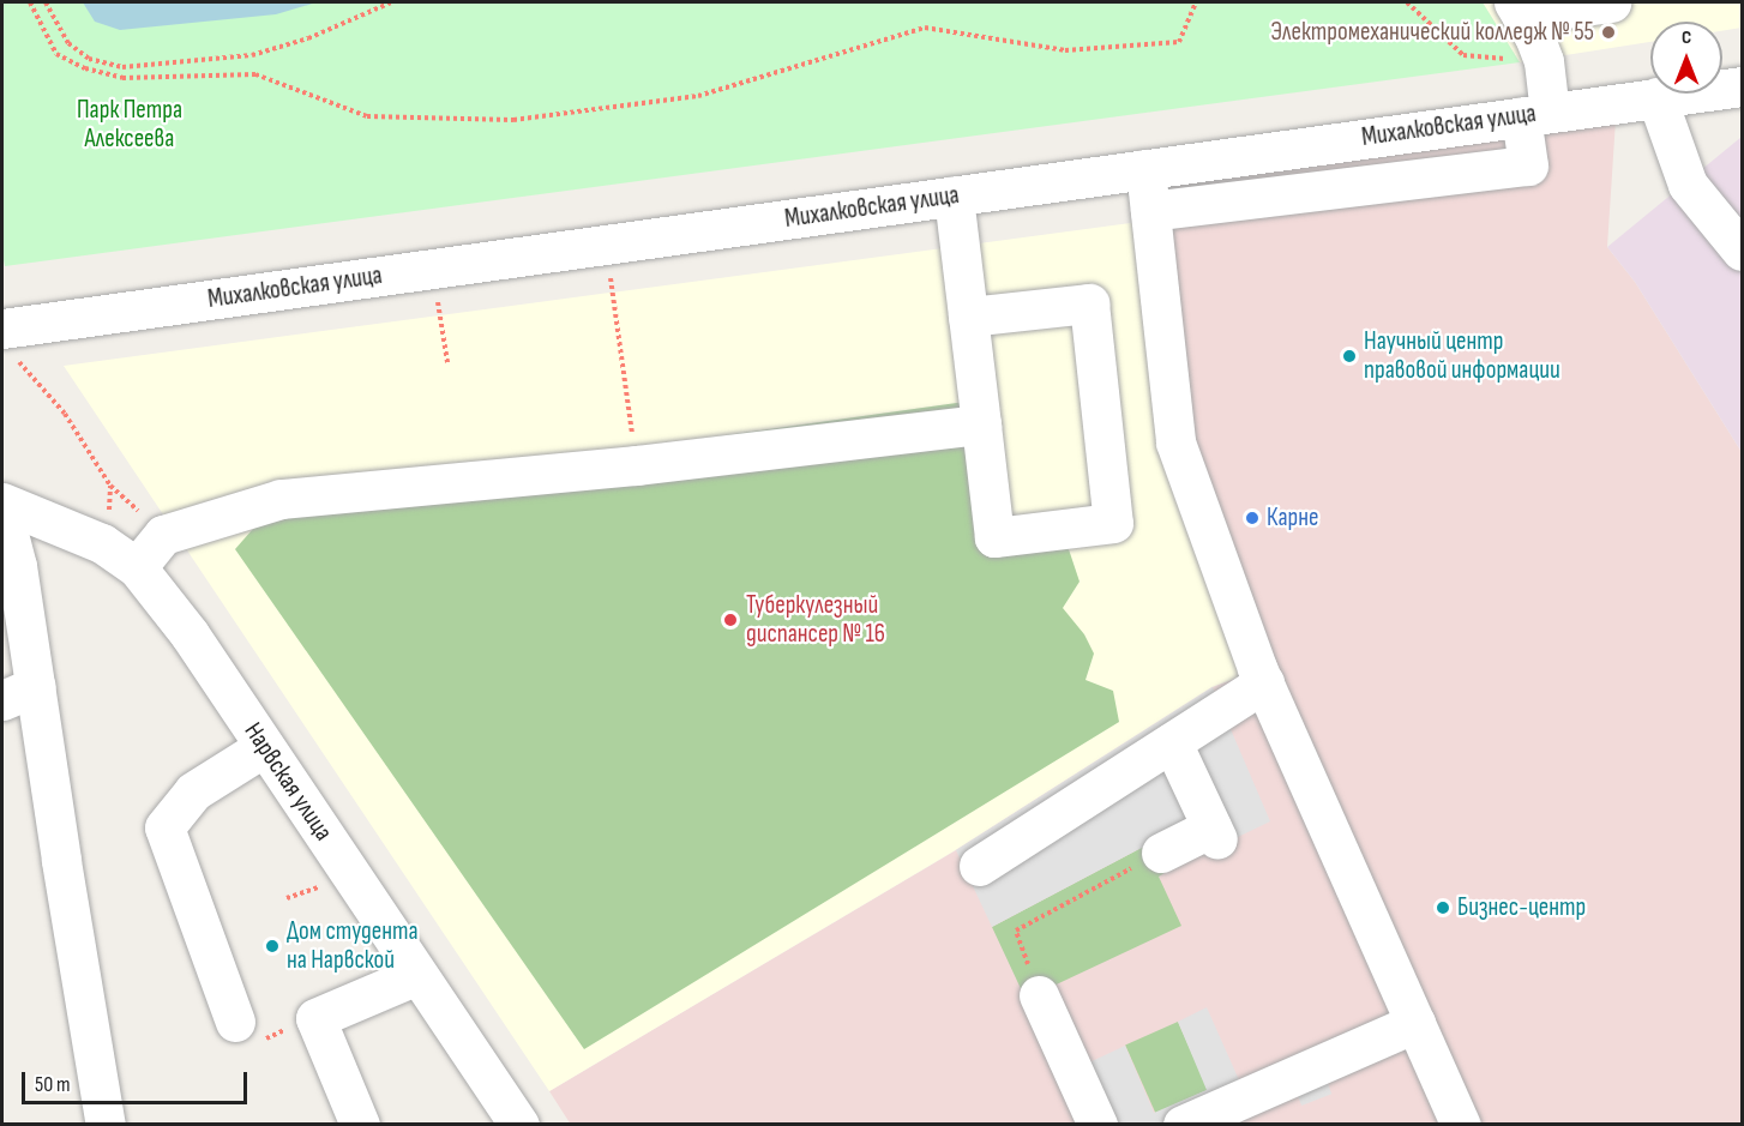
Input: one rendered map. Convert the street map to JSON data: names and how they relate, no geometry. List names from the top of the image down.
{
  "streets": {
    "street": ["Михалковская улица", "Нарвская улица"]
  },
  "parks": ["Парк Петра Алексеева"],
  "places": [
    "Электромеханический колледж № 55",
    "Научный центр правовой информации",
    "Карне",
    "Туберкулезный диспансер № 16",
    "Бизнес-центр",
    "Дом студента на Нарвской"
  ],
  "scale_bar": "50 m",
  "north": "top"
}
